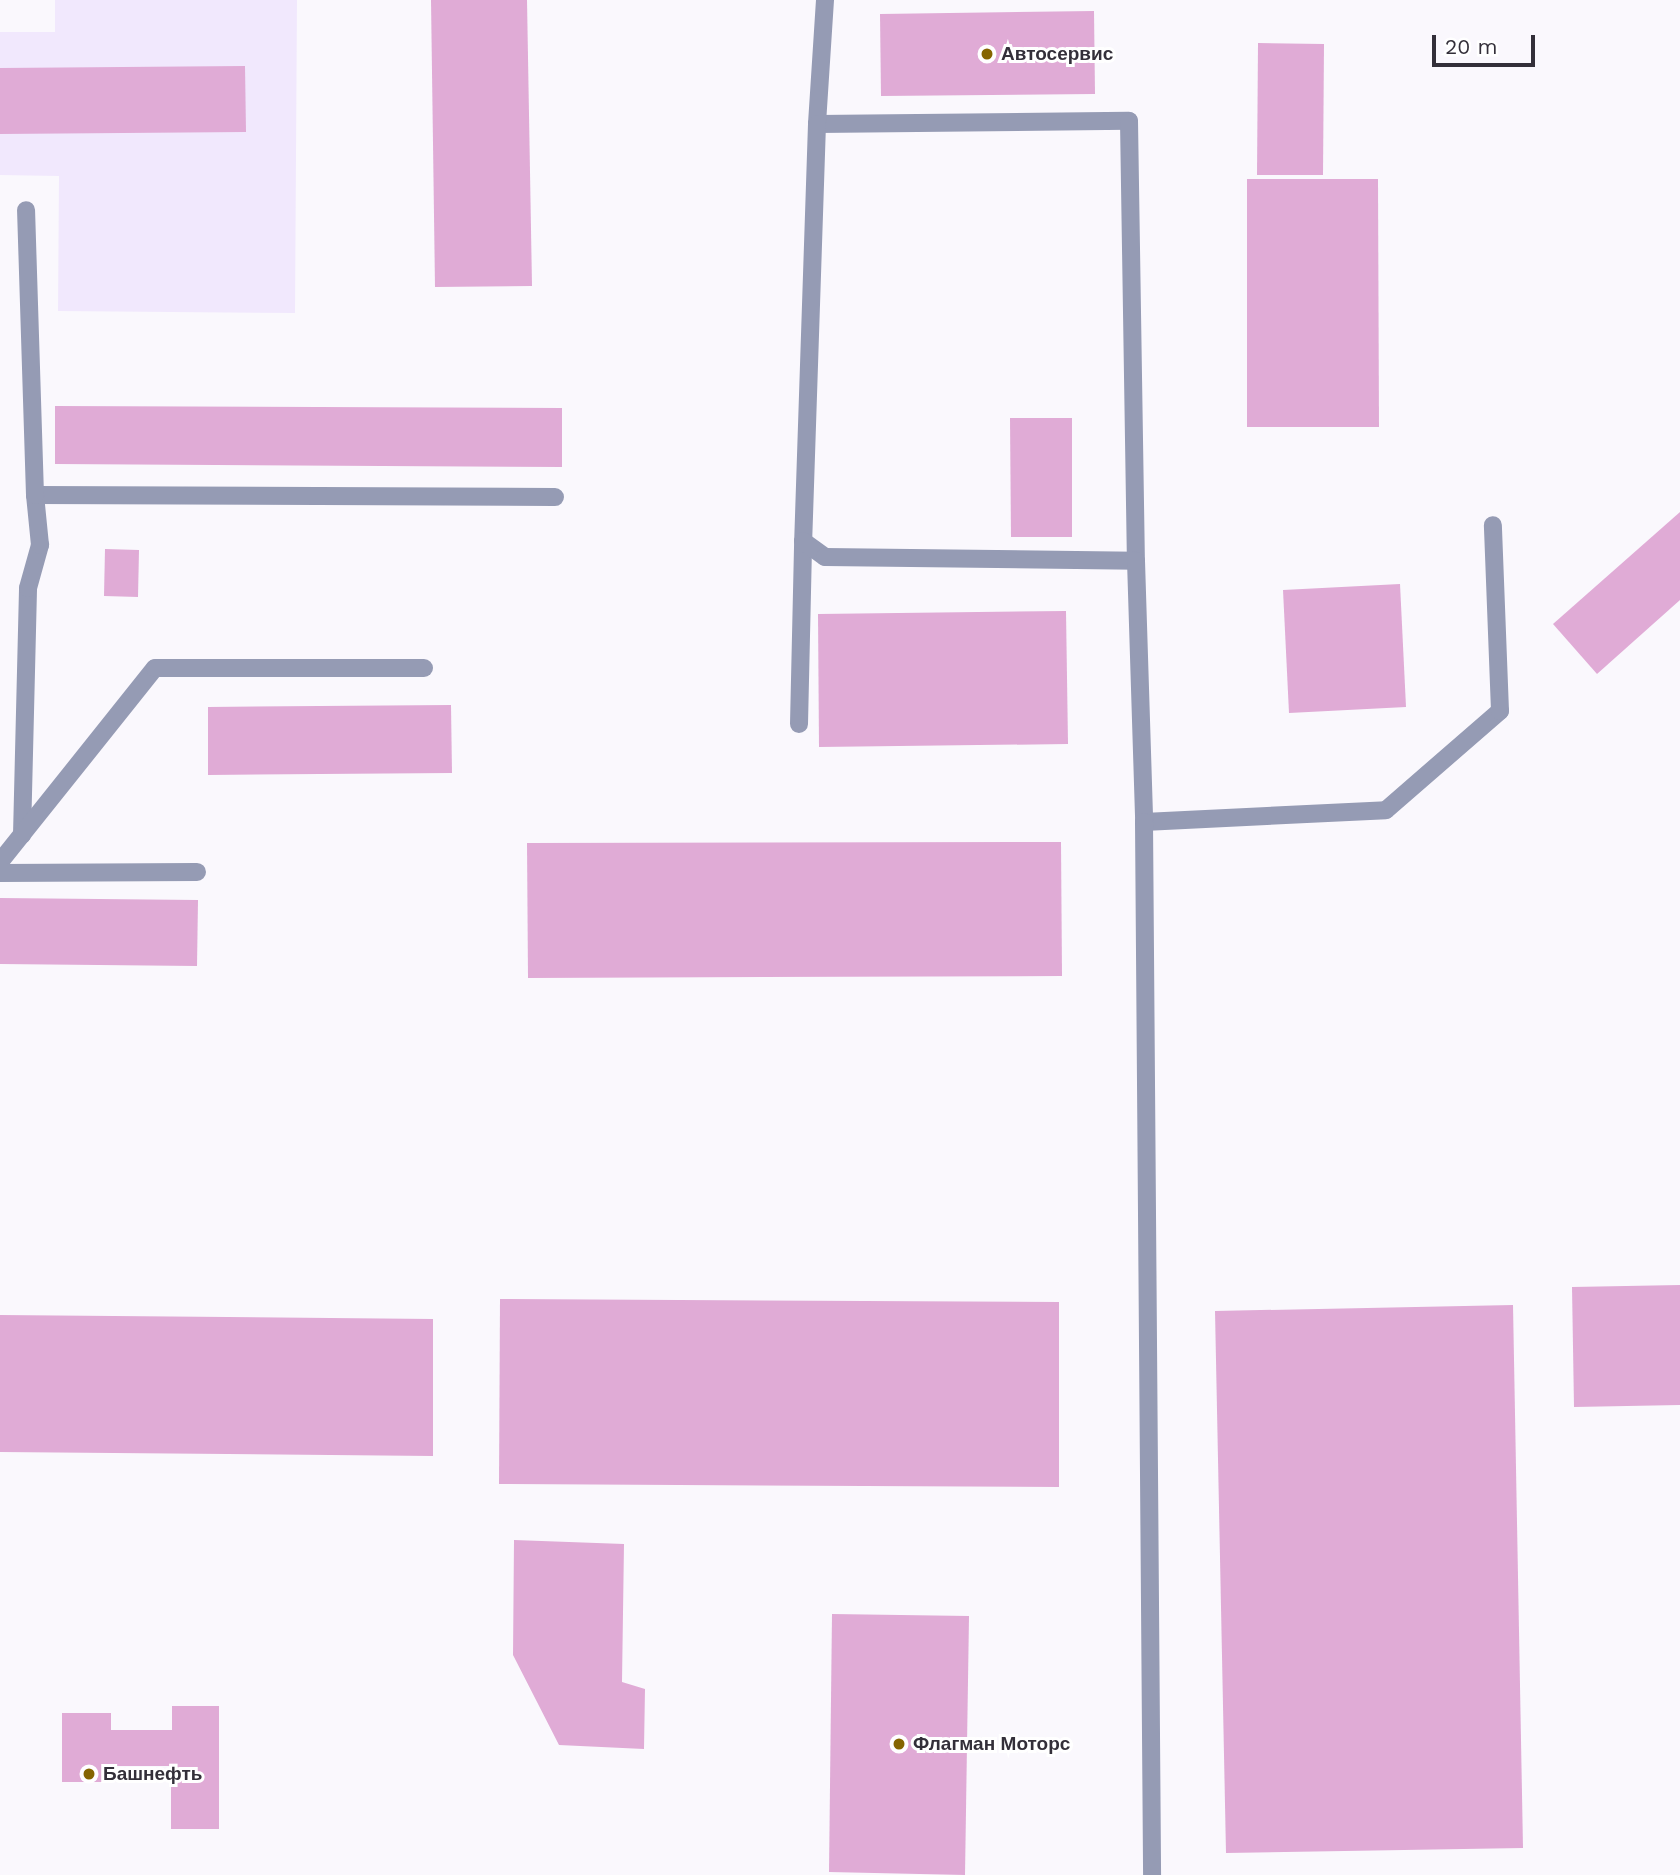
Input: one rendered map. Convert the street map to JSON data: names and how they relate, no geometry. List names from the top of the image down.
{
  "places": ["Автосервис", "Флагман Моторс", "Башнефть"],
  "scale_bar": "20 m"
}
